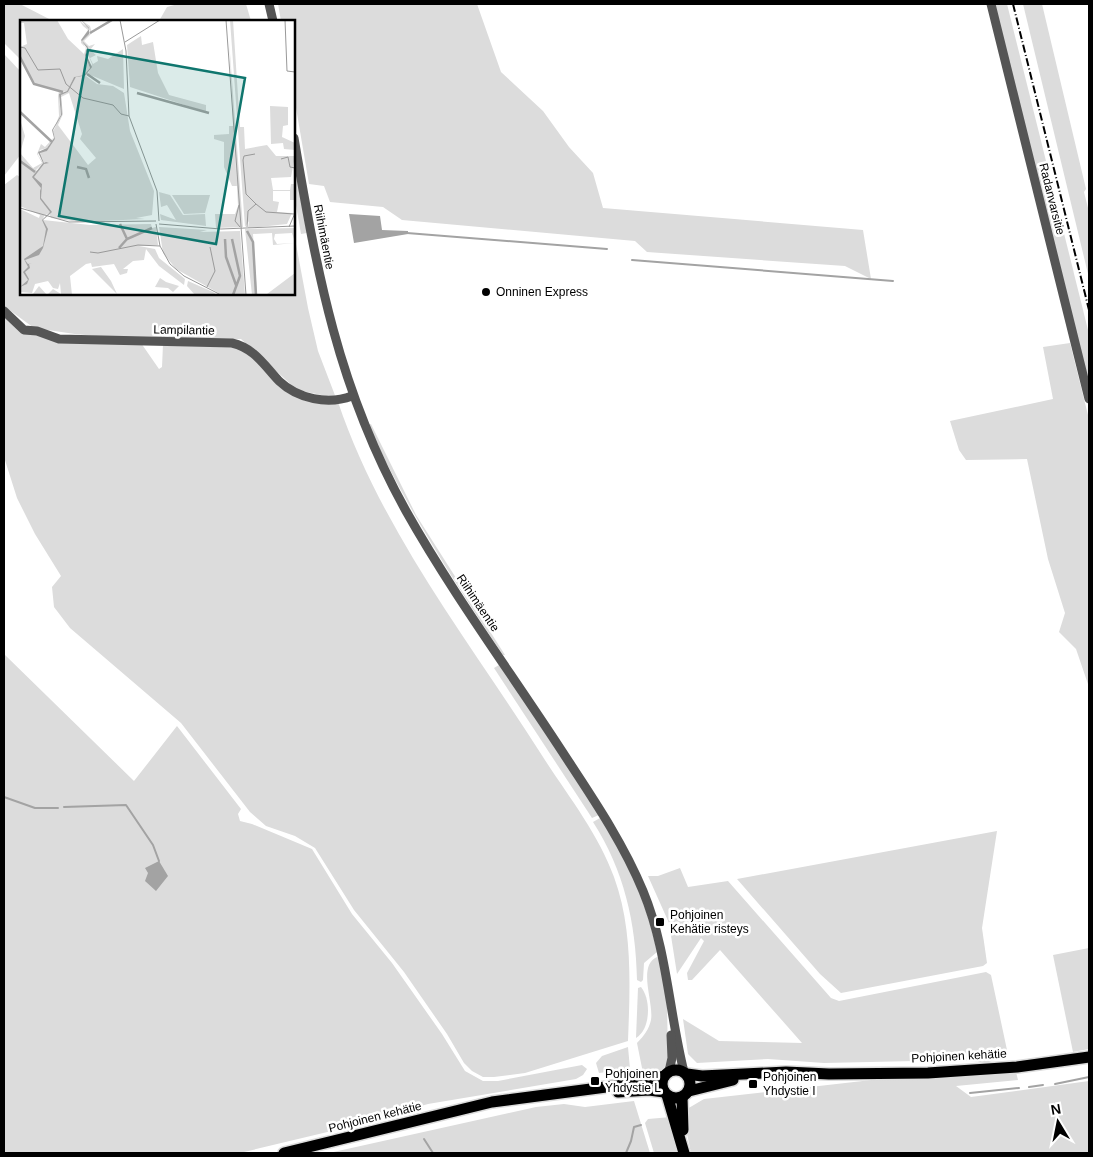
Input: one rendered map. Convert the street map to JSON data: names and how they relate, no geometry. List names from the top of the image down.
{
  "streets": {
    "main road": ["Pohjoinen kehätie"],
    "street": ["Radanvarsitie", "Riihimäentie", "Lampilantie"]
  },
  "crossings": [
    ["Riihimäentie", "Lampilantie"],
    ["Riihimäentie", "Pohjoinen kehätie"]
  ],
  "places": {
    "other": ["Onninen Express"],
    "transit": ["Pohjoinen Kehätie risteys", "Pohjoinen Yhdystie L", "Pohjoinen Yhdystie I"]
  },
  "north": "top"
}
